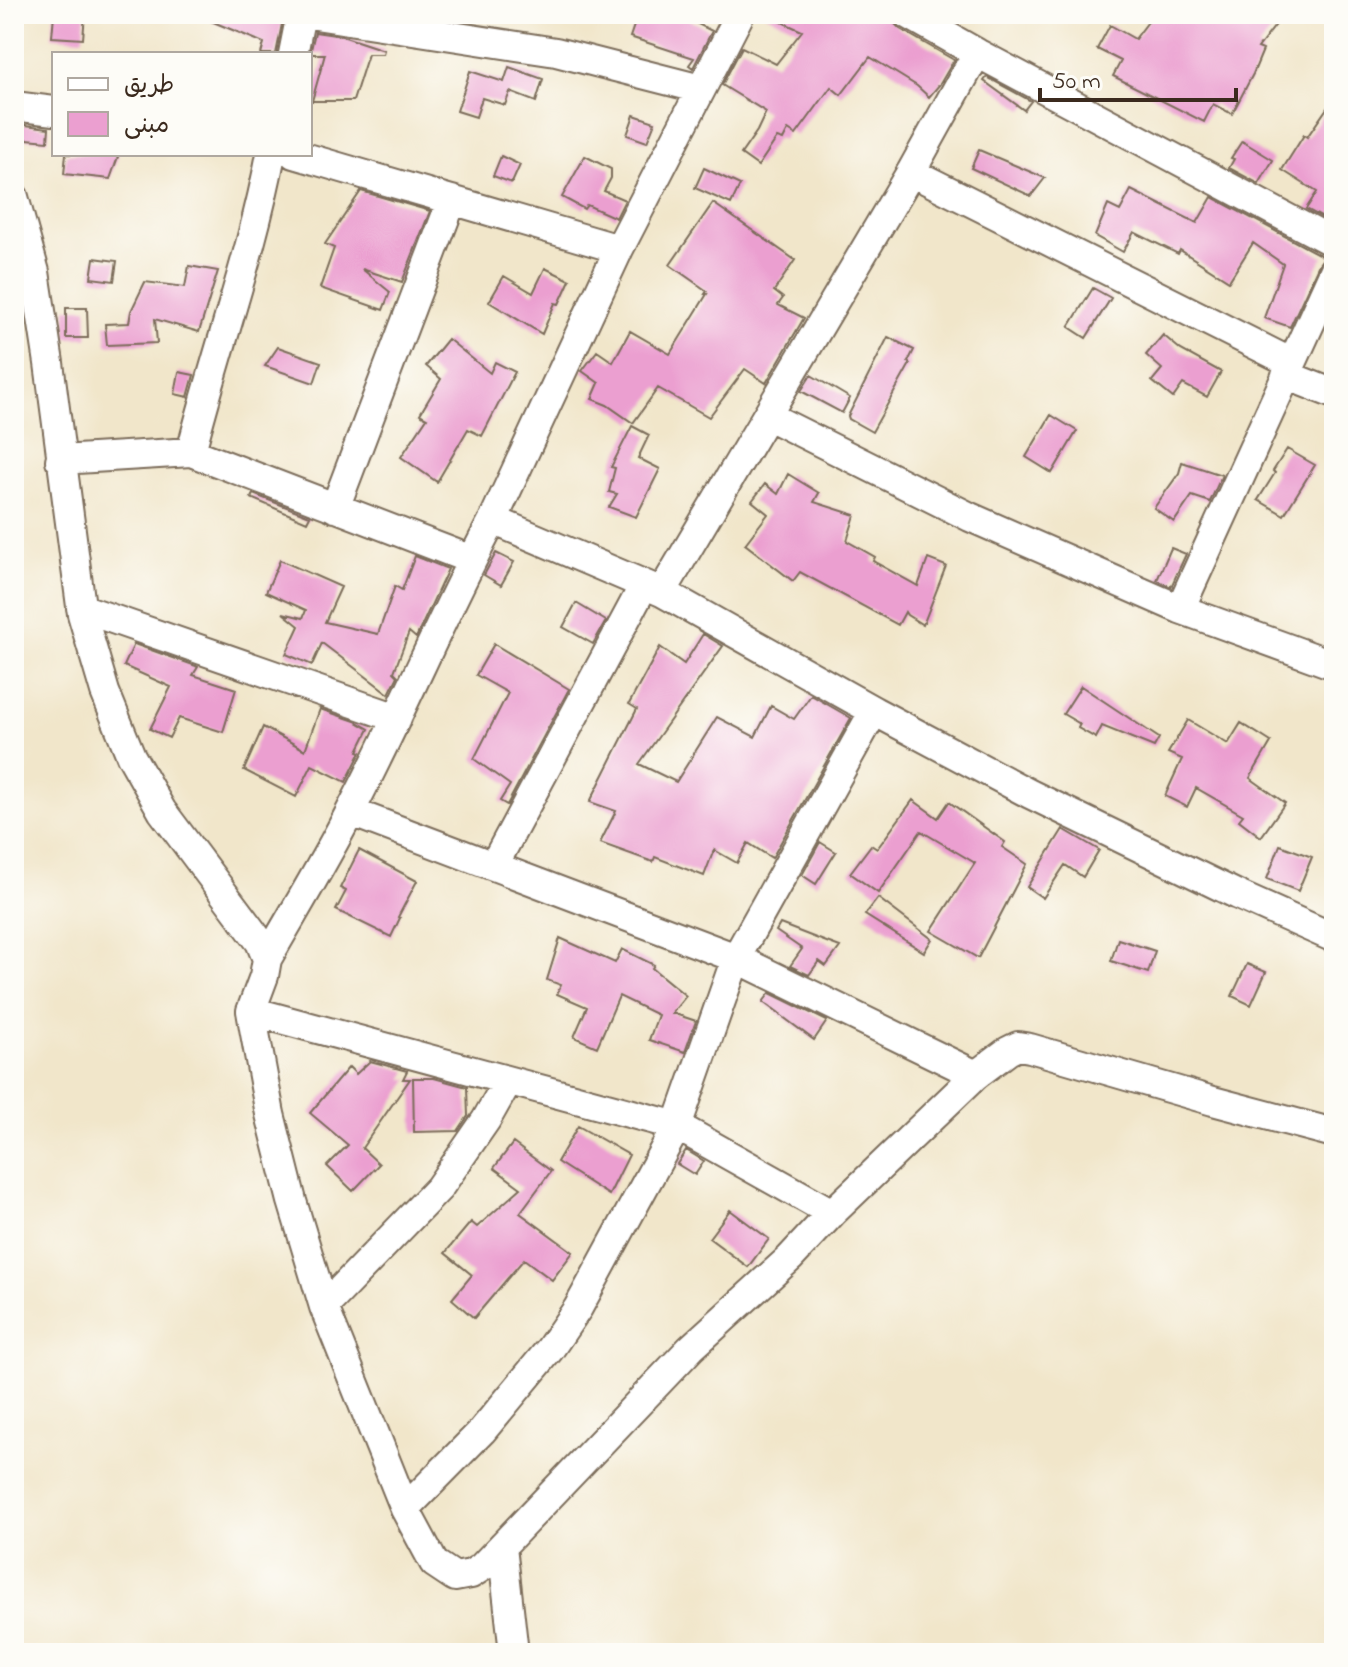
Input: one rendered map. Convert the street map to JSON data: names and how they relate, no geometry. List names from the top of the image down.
{
  "legend": ["طريق", "مبنى"],
  "scale_bar": "50 m"
}
